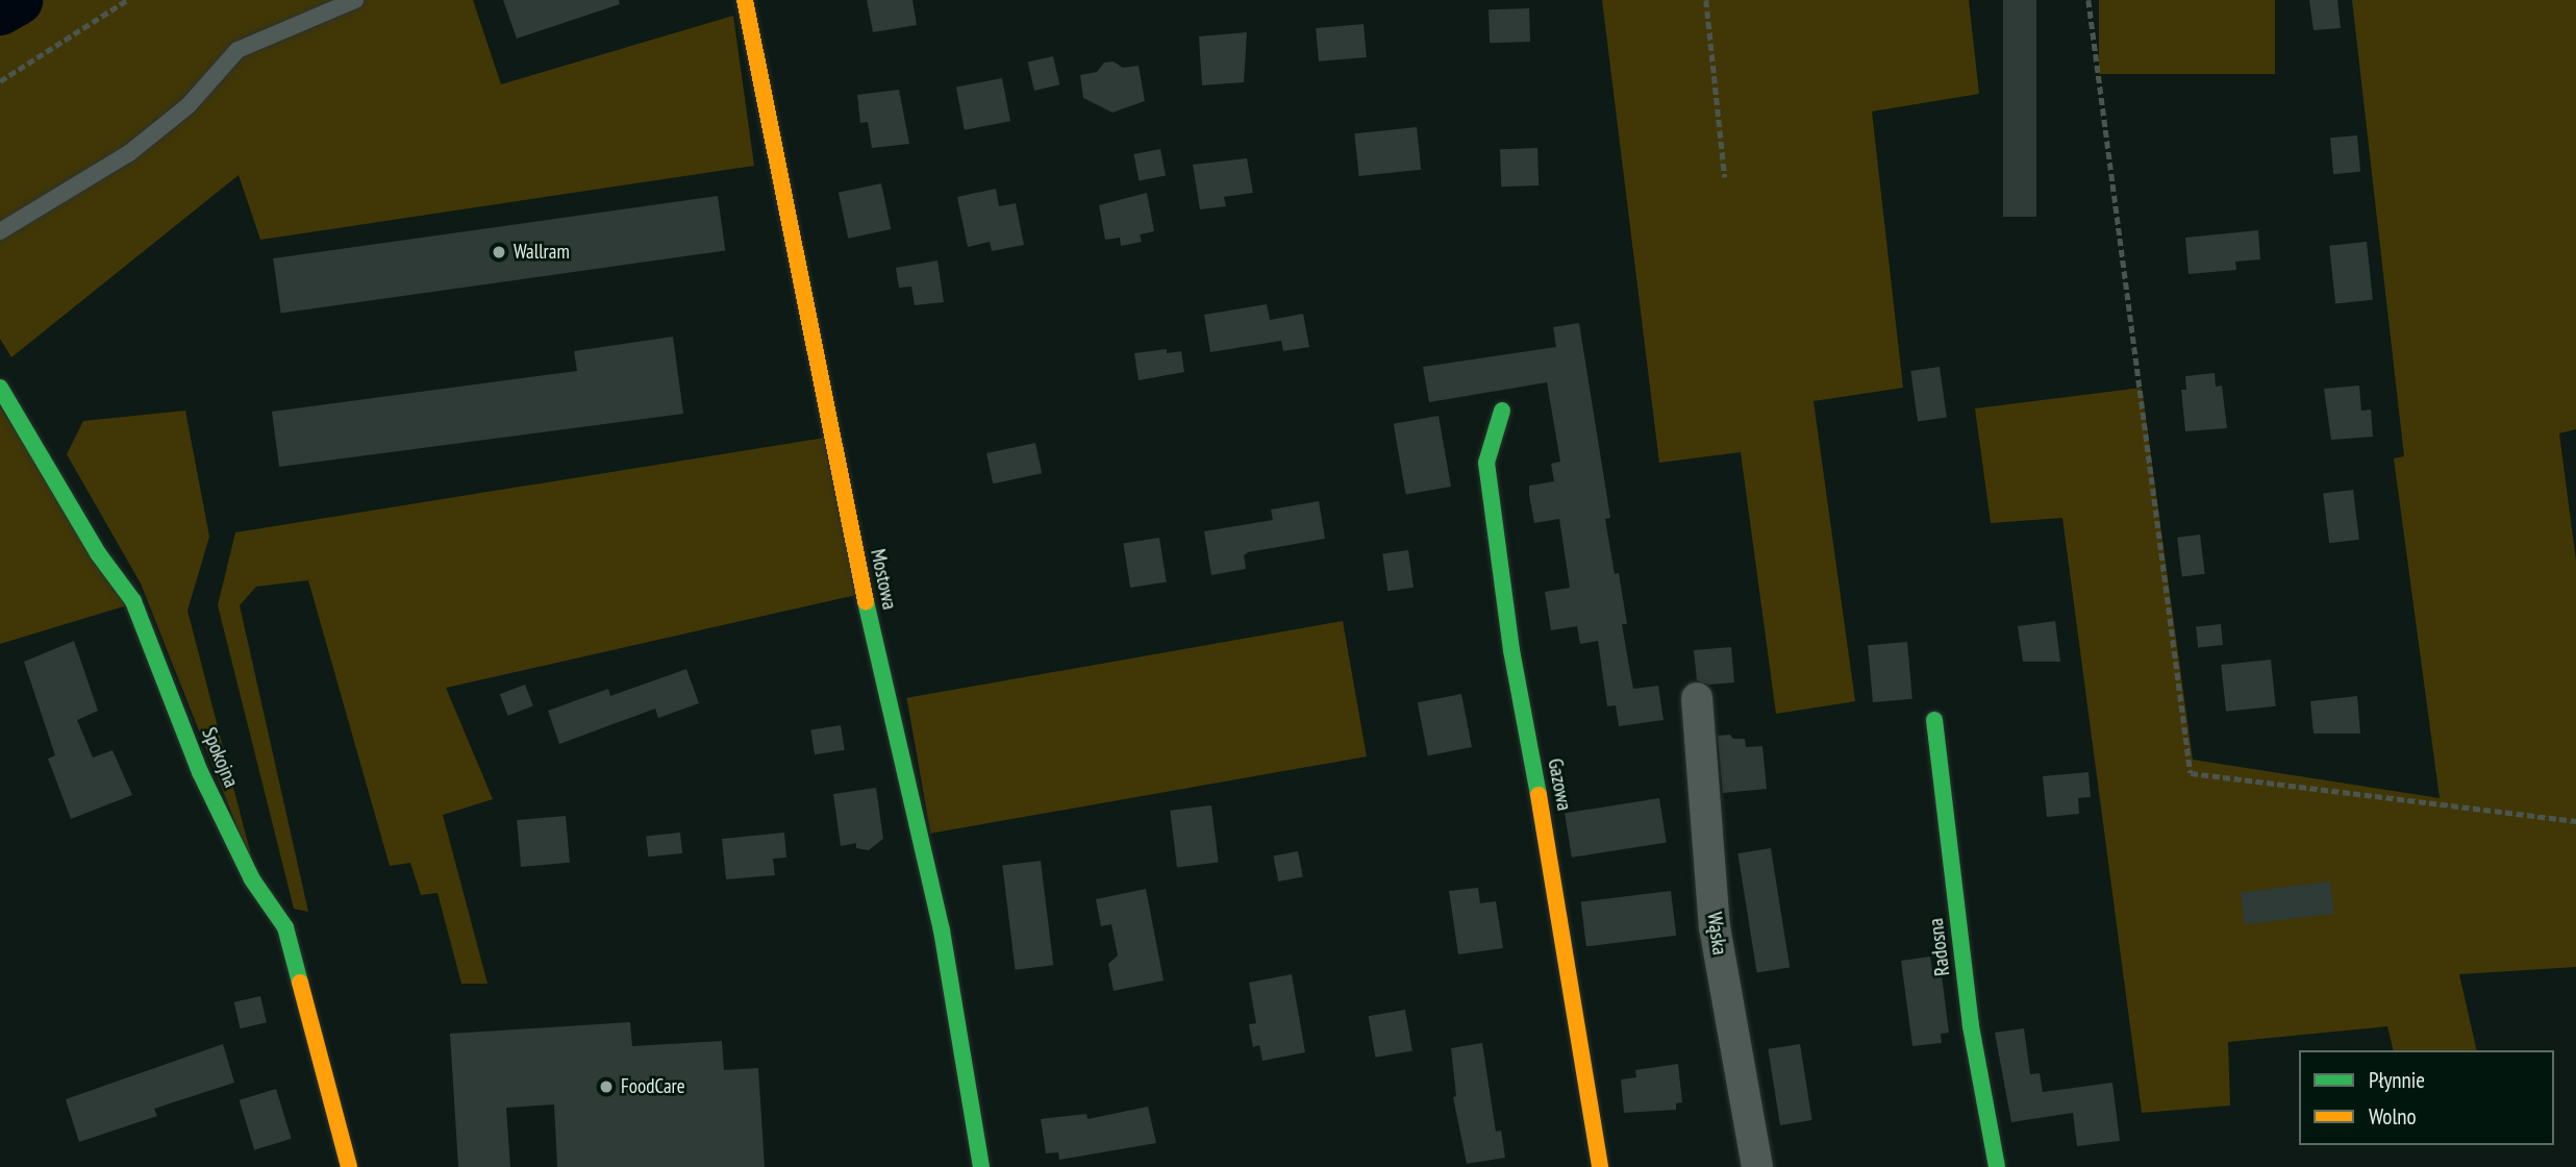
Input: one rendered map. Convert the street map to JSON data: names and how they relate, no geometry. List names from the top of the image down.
{
  "streets": {
    "street": [
      "Mostowa",
      "Spokojna",
      "Gazowa",
      "Wąska",
      "Radosna"
    ]
  },
  "places": ["Wallram", "FoodCare"],
  "legend": ["Płynnie", "Wolno"]
}
